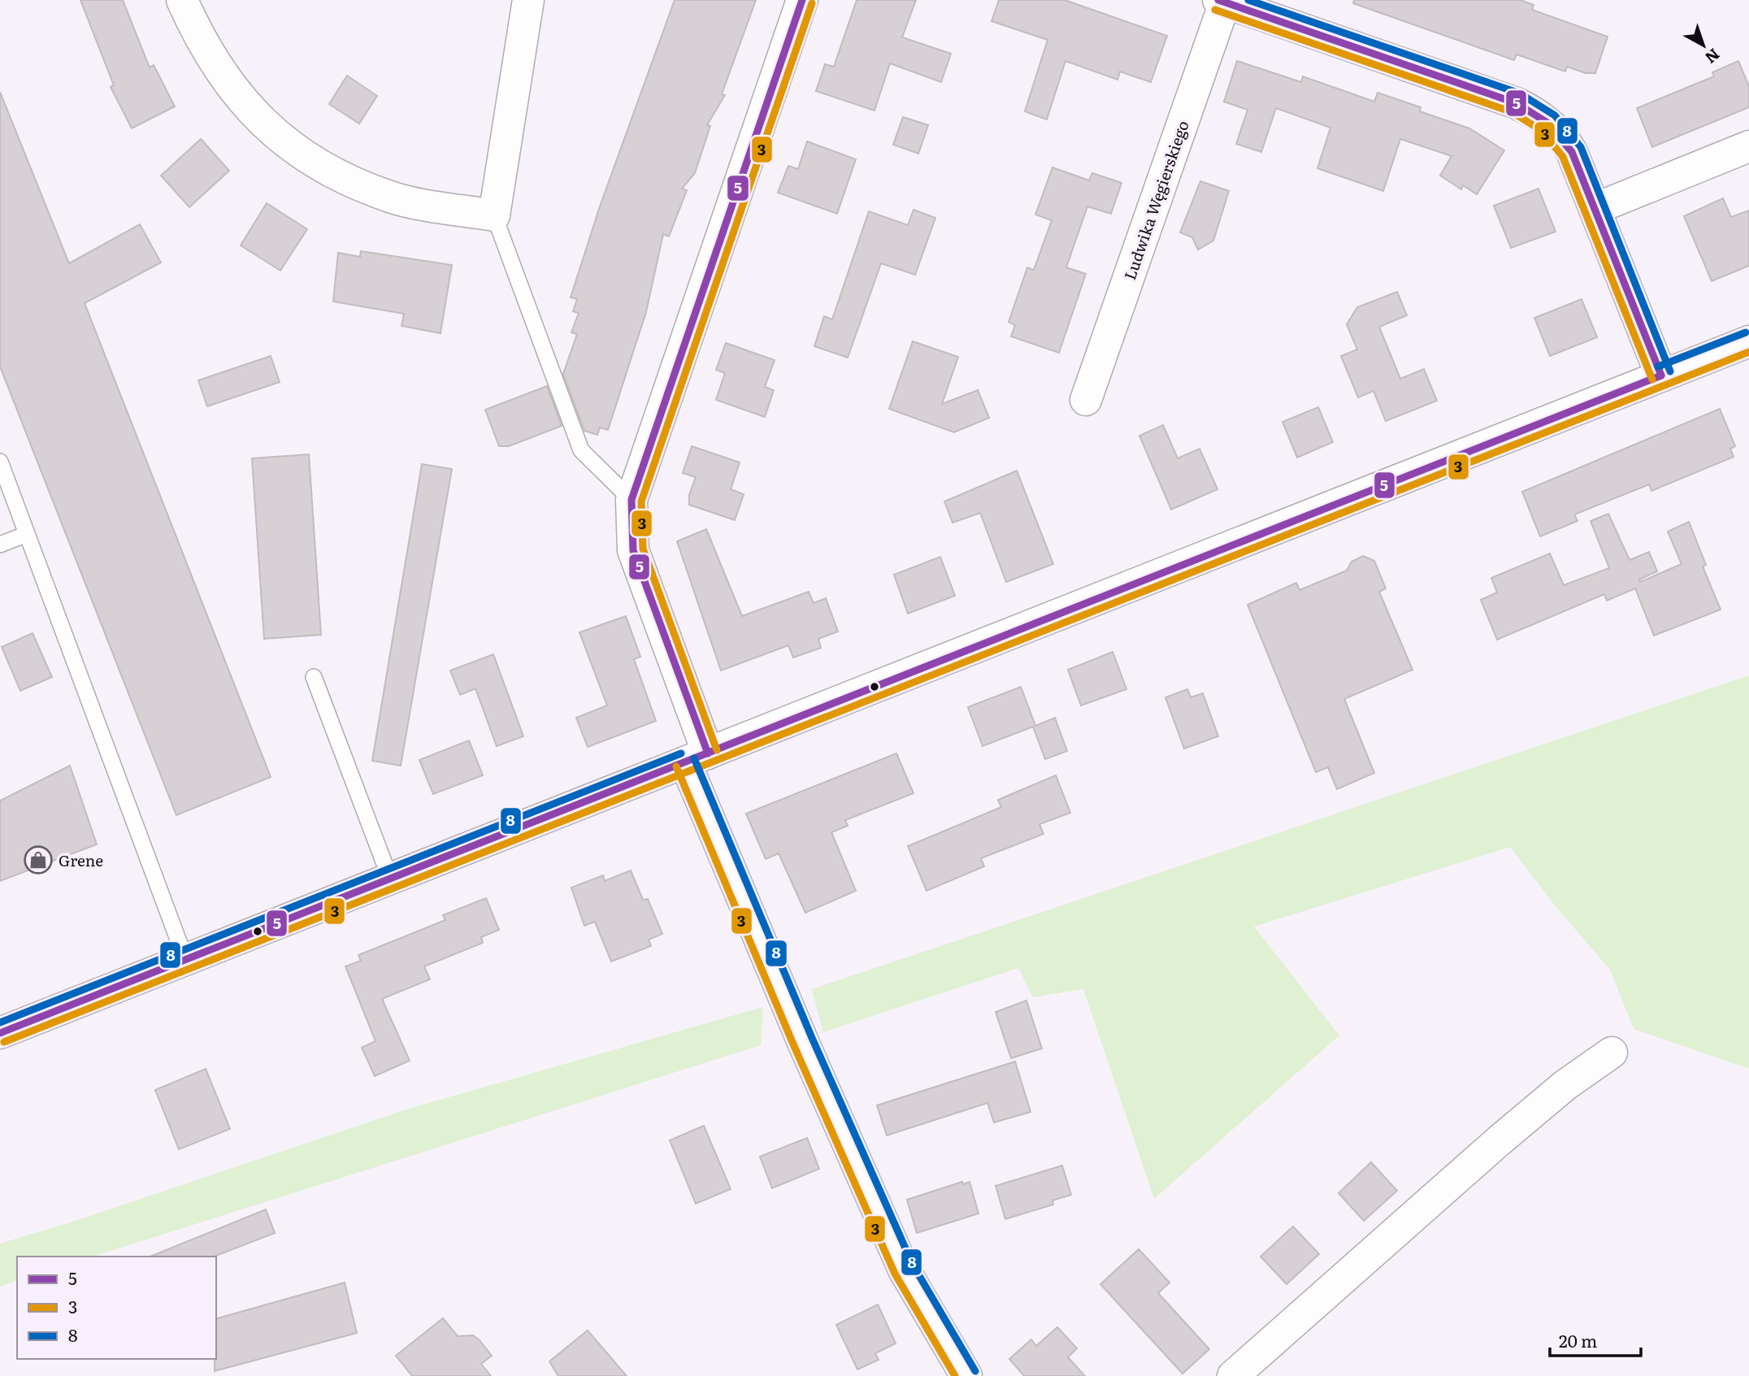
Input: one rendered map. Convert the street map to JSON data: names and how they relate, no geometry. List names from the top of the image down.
{
  "streets": {
    "street": ["Ludwika Węgierskiego"]
  },
  "places": {
    "shop": ["Grene"]
  },
  "lines": ["transit line 5", "transit line 8", "transit line 3"],
  "legend": ["5", "3", "8"],
  "scale_bar": "20 m",
  "north": "bottom right"
}
